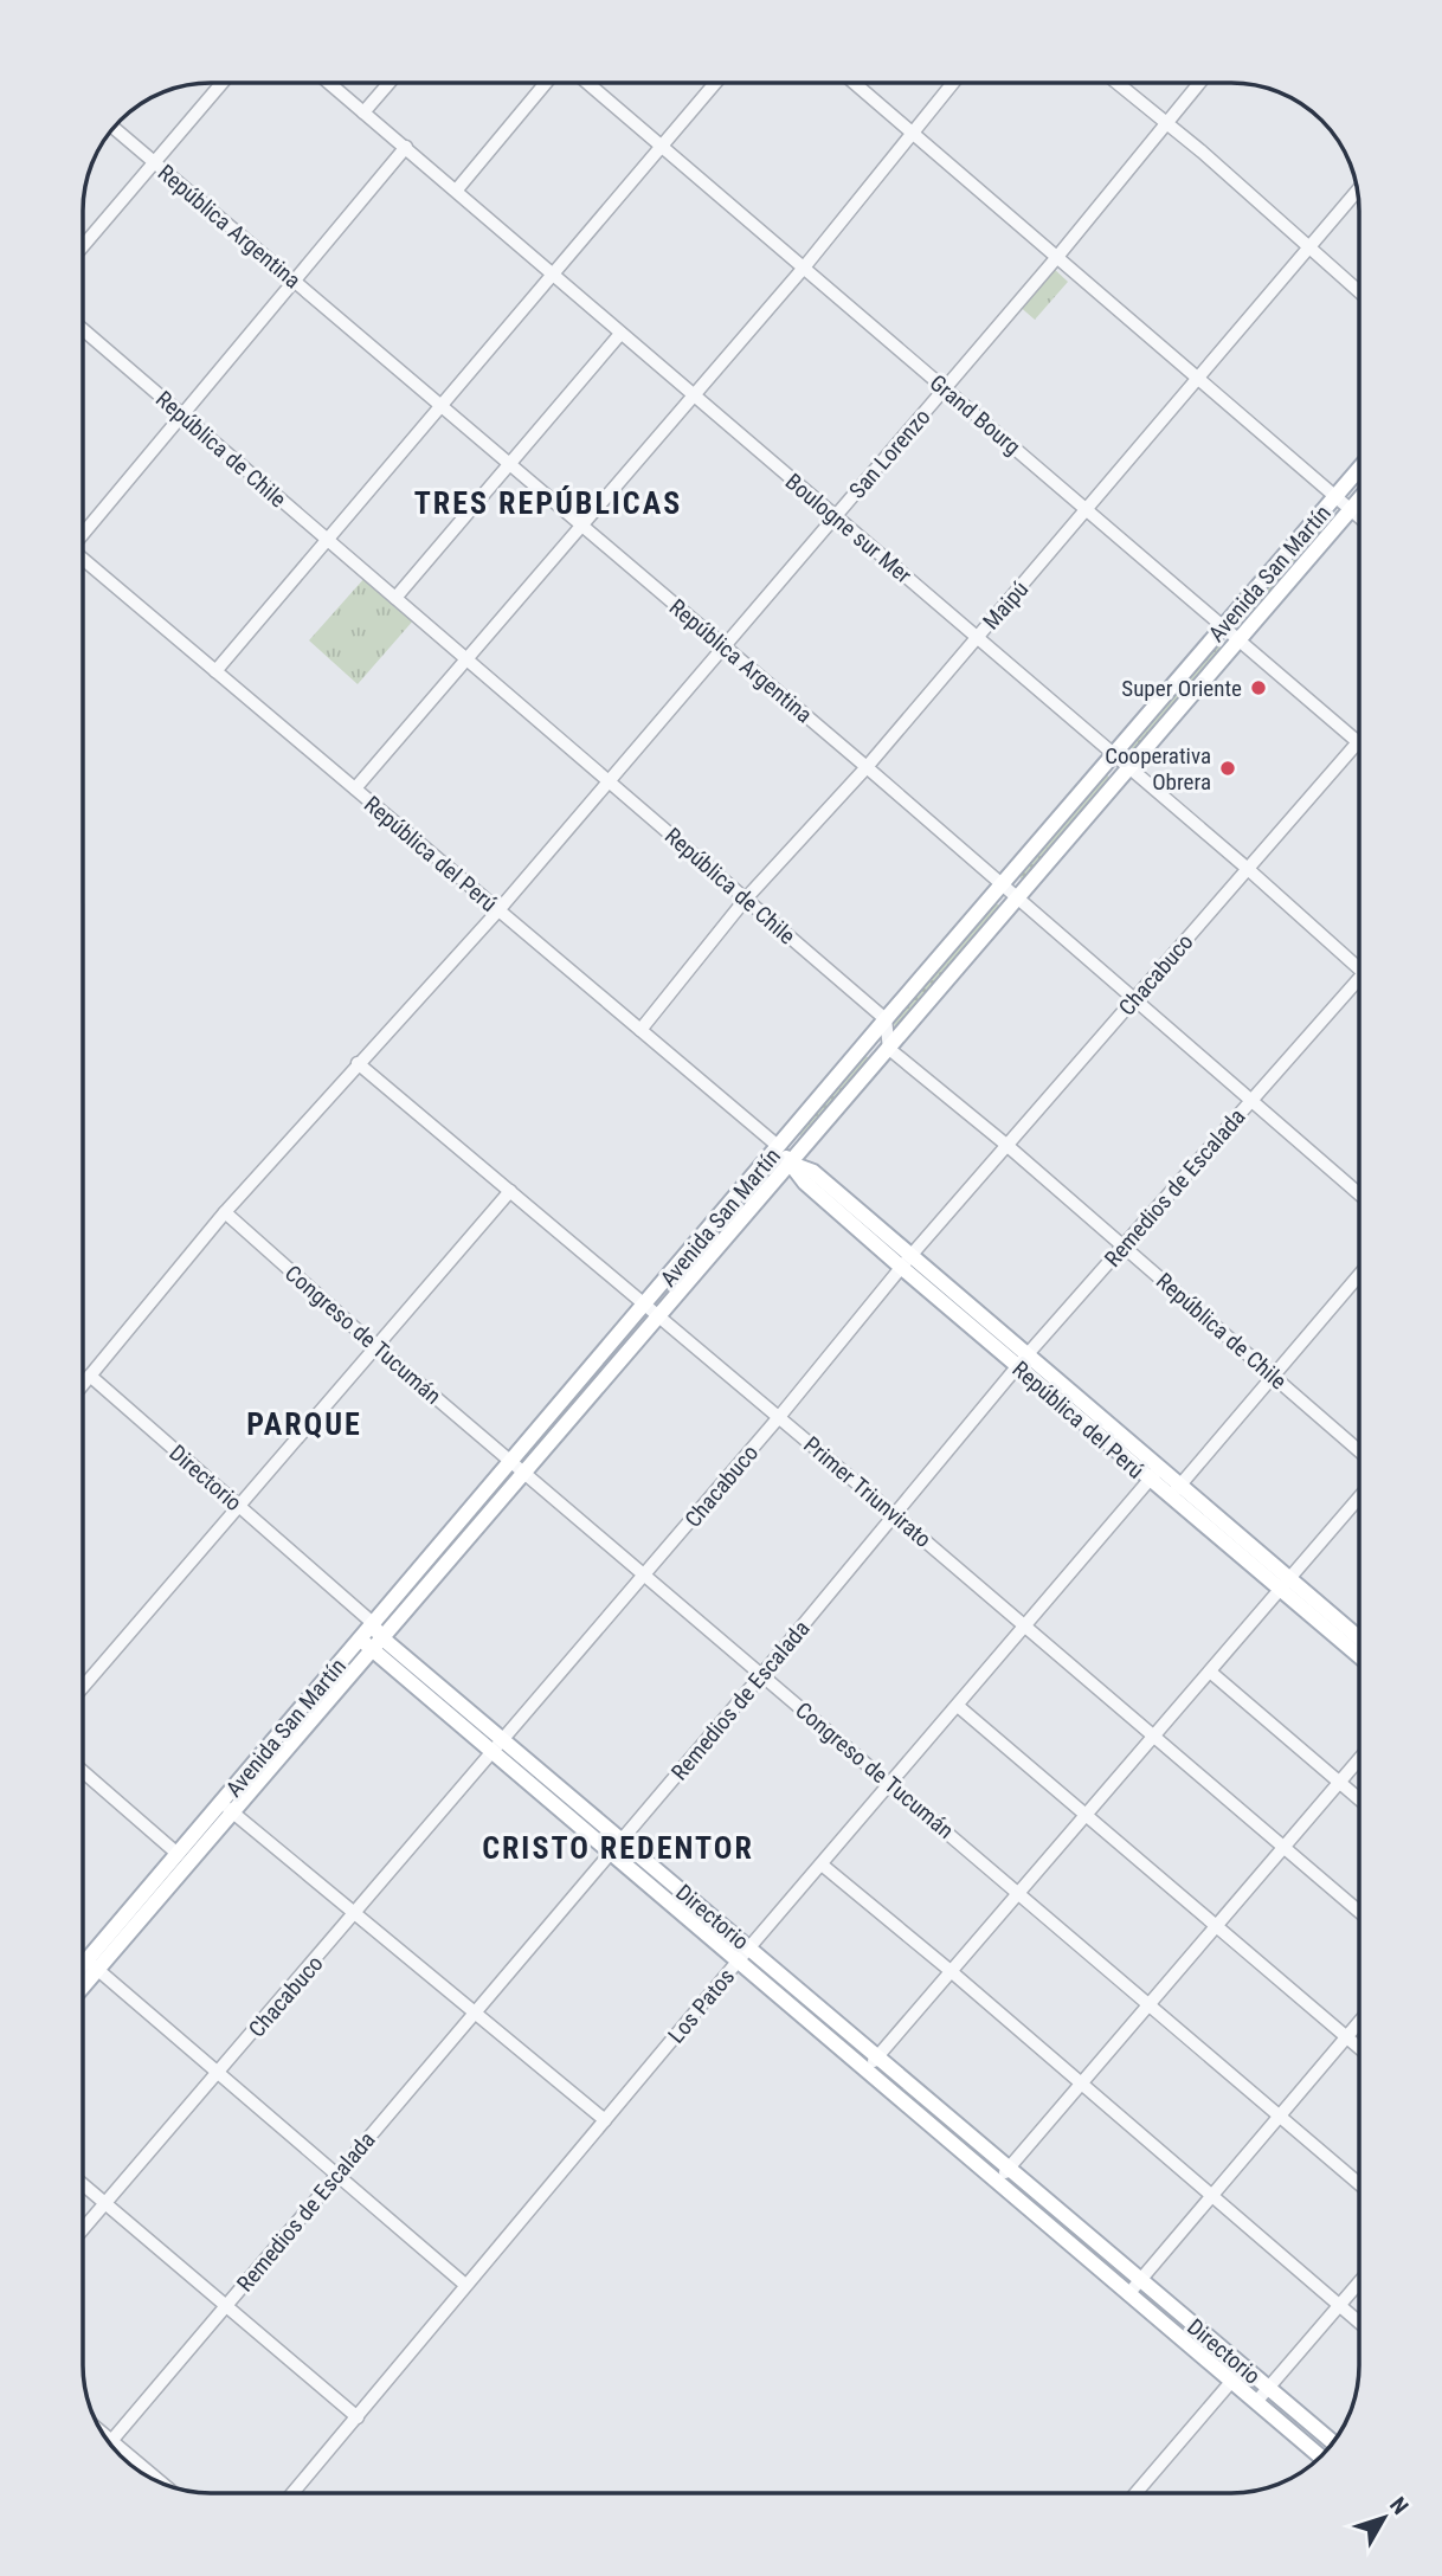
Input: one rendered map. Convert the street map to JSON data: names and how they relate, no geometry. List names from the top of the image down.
{
  "streets": {
    "main road": ["Avenida San Martín", "República del Perú", "Directorio"],
    "street": [
      "República Argentina",
      "Grand Bourg",
      "República de Chile",
      "San Lorenzo",
      "Boulogne sur Mer",
      "Maipú",
      "Chacabuco",
      "Remedios de Escalada",
      "Congreso de Tucumán",
      "Primer Triunvirato",
      "Los Patos"
    ]
  },
  "crossings": [
    ["República Argentina", "San Lorenzo"],
    ["República Argentina", "Avenida San Martín"],
    ["República Argentina", "Maipú"],
    ["República Argentina", "Chacabuco"],
    ["República Argentina", "Remedios de Escalada"],
    ["Grand Bourg", "San Lorenzo"],
    ["Grand Bourg", "Avenida San Martín"],
    ["Grand Bourg", "Maipú"],
    ["Grand Bourg", "Chacabuco"],
    ["República de Chile", "San Lorenzo"],
    ["República de Chile", "Avenida San Martín"],
    ["República de Chile", "Maipú"],
    ["República de Chile", "Chacabuco"],
    ["República de Chile", "Remedios de Escalada"],
    ["San Lorenzo", "Boulogne sur Mer"],
    ["San Lorenzo", "República del Perú"],
    ["San Lorenzo", "Primer Triunvirato"],
    ["Boulogne sur Mer", "Avenida San Martín"],
    ["Boulogne sur Mer", "Maipú"],
    ["Boulogne sur Mer", "Chacabuco"],
    ["Avenida San Martín", "República del Perú"],
    ["Avenida San Martín", "Congreso de Tucumán"],
    ["Avenida San Martín", "Directorio"],
    ["Avenida San Martín", "Primer Triunvirato"],
    ["Maipú", "República del Perú"],
    ["República del Perú", "Chacabuco"],
    ["República del Perú", "Remedios de Escalada"],
    ["República del Perú", "Los Patos"],
    ["Chacabuco", "Congreso de Tucumán"],
    ["Chacabuco", "Directorio"],
    ["Chacabuco", "Primer Triunvirato"],
    ["Remedios de Escalada", "Congreso de Tucumán"],
    ["Remedios de Escalada", "Directorio"],
    ["Remedios de Escalada", "Primer Triunvirato"],
    ["Congreso de Tucumán", "Los Patos"],
    ["Directorio", "Los Patos"],
    ["Primer Triunvirato", "Los Patos"]
  ],
  "districts": ["TRES REPÚBLICAS", "PARQUE", "CRISTO REDENTOR"],
  "places": ["Super Oriente", "Cooperativa Obrera"],
  "north": "top right"
}
